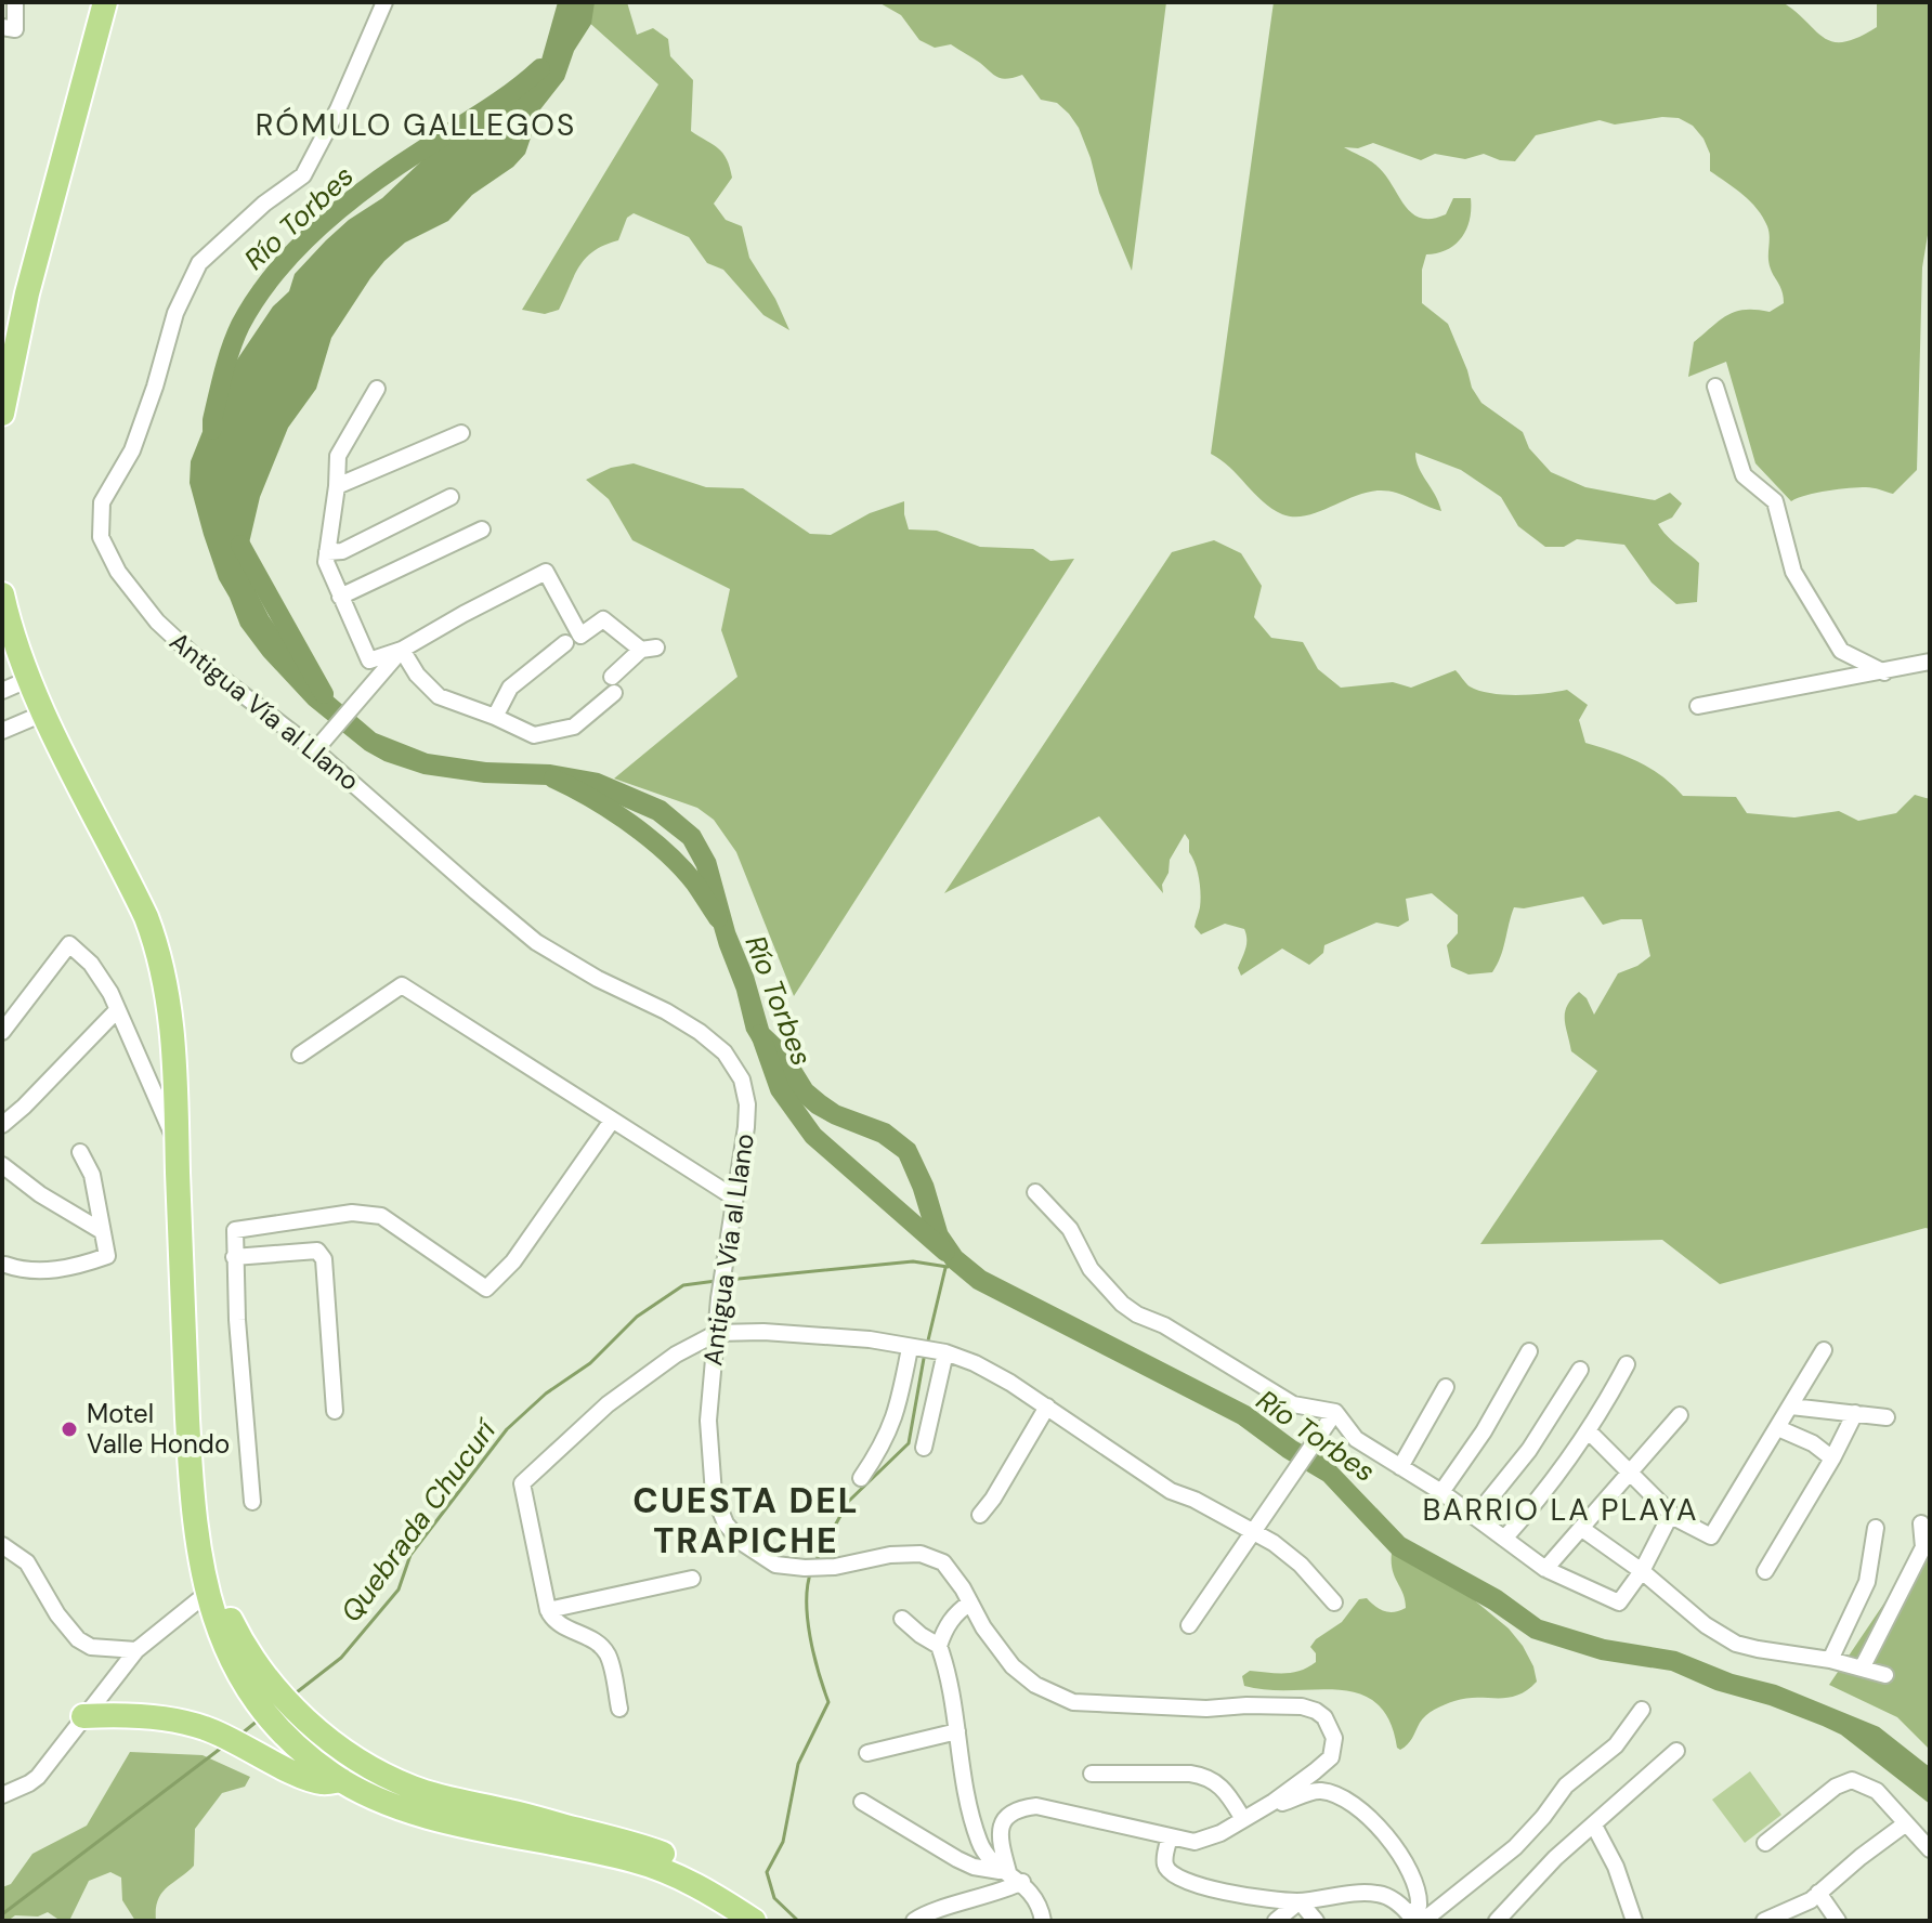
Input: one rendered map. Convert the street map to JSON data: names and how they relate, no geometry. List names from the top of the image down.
{
  "streets": {
    "street": ["Antigua Vía al Llano"]
  },
  "districts": ["RÓMULO GALLEGOS", "CUESTA DEL TRAPICHE", "BARRIO LA PLAYA"],
  "water": ["Río Torbes", "Quebrada Chucurí"],
  "places": ["Motel Valle Hondo"]
}
